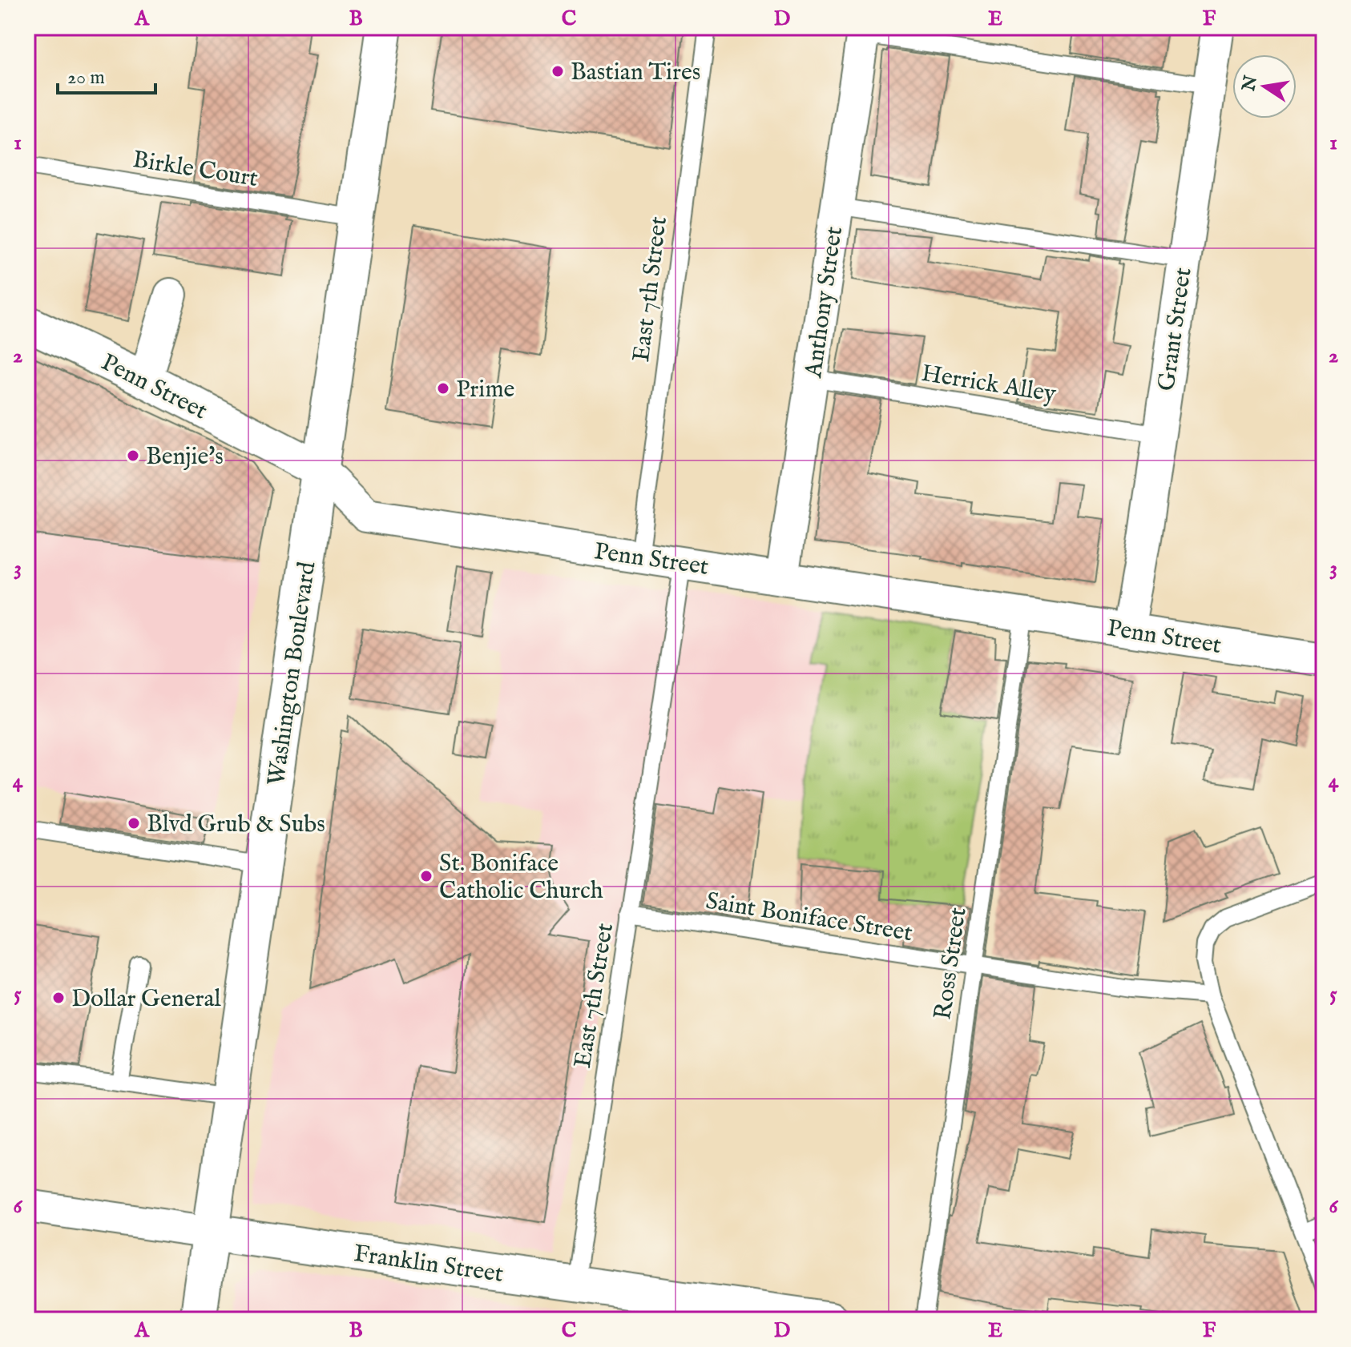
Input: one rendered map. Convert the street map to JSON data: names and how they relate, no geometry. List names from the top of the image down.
{
  "streets": {
    "main road": ["Penn Street", "Washington Boulevard", "Franklin Street"],
    "street": ["Anthony Street", "Grant Street"],
    "lane": [
      "Birkle Court",
      "East 7th Street",
      "Herrick Alley",
      "Saint Boniface Street",
      "Ross Street"
    ]
  },
  "crossings": [
    ["Birkle Court", "Washington Boulevard"],
    ["East 7th Street", "Penn Street"],
    ["East 7th Street", "Saint Boniface Street"],
    ["East 7th Street", "Franklin Street"],
    ["Anthony Street", "Herrick Alley"],
    ["Anthony Street", "Penn Street"],
    ["Grant Street", "Herrick Alley"],
    ["Grant Street", "Penn Street"],
    ["Penn Street", "Washington Boulevard"],
    ["Penn Street", "Ross Street"],
    ["Washington Boulevard", "Franklin Street"],
    ["Saint Boniface Street", "Ross Street"]
  ],
  "places": [
    "Bastian Tires",
    "Prime",
    "Benjie's",
    "Blvd Grub & Subs",
    "St. Boniface Catholic Church",
    "Dollar General"
  ],
  "scale_bar": "20 m",
  "north": "left",
  "grid": {
    "columns": [
      "A",
      "B",
      "C",
      "D",
      "E",
      "F"
    ],
    "rows": [
      "1",
      "2",
      "3",
      "4",
      "5",
      "6"
    ]
  }
}
